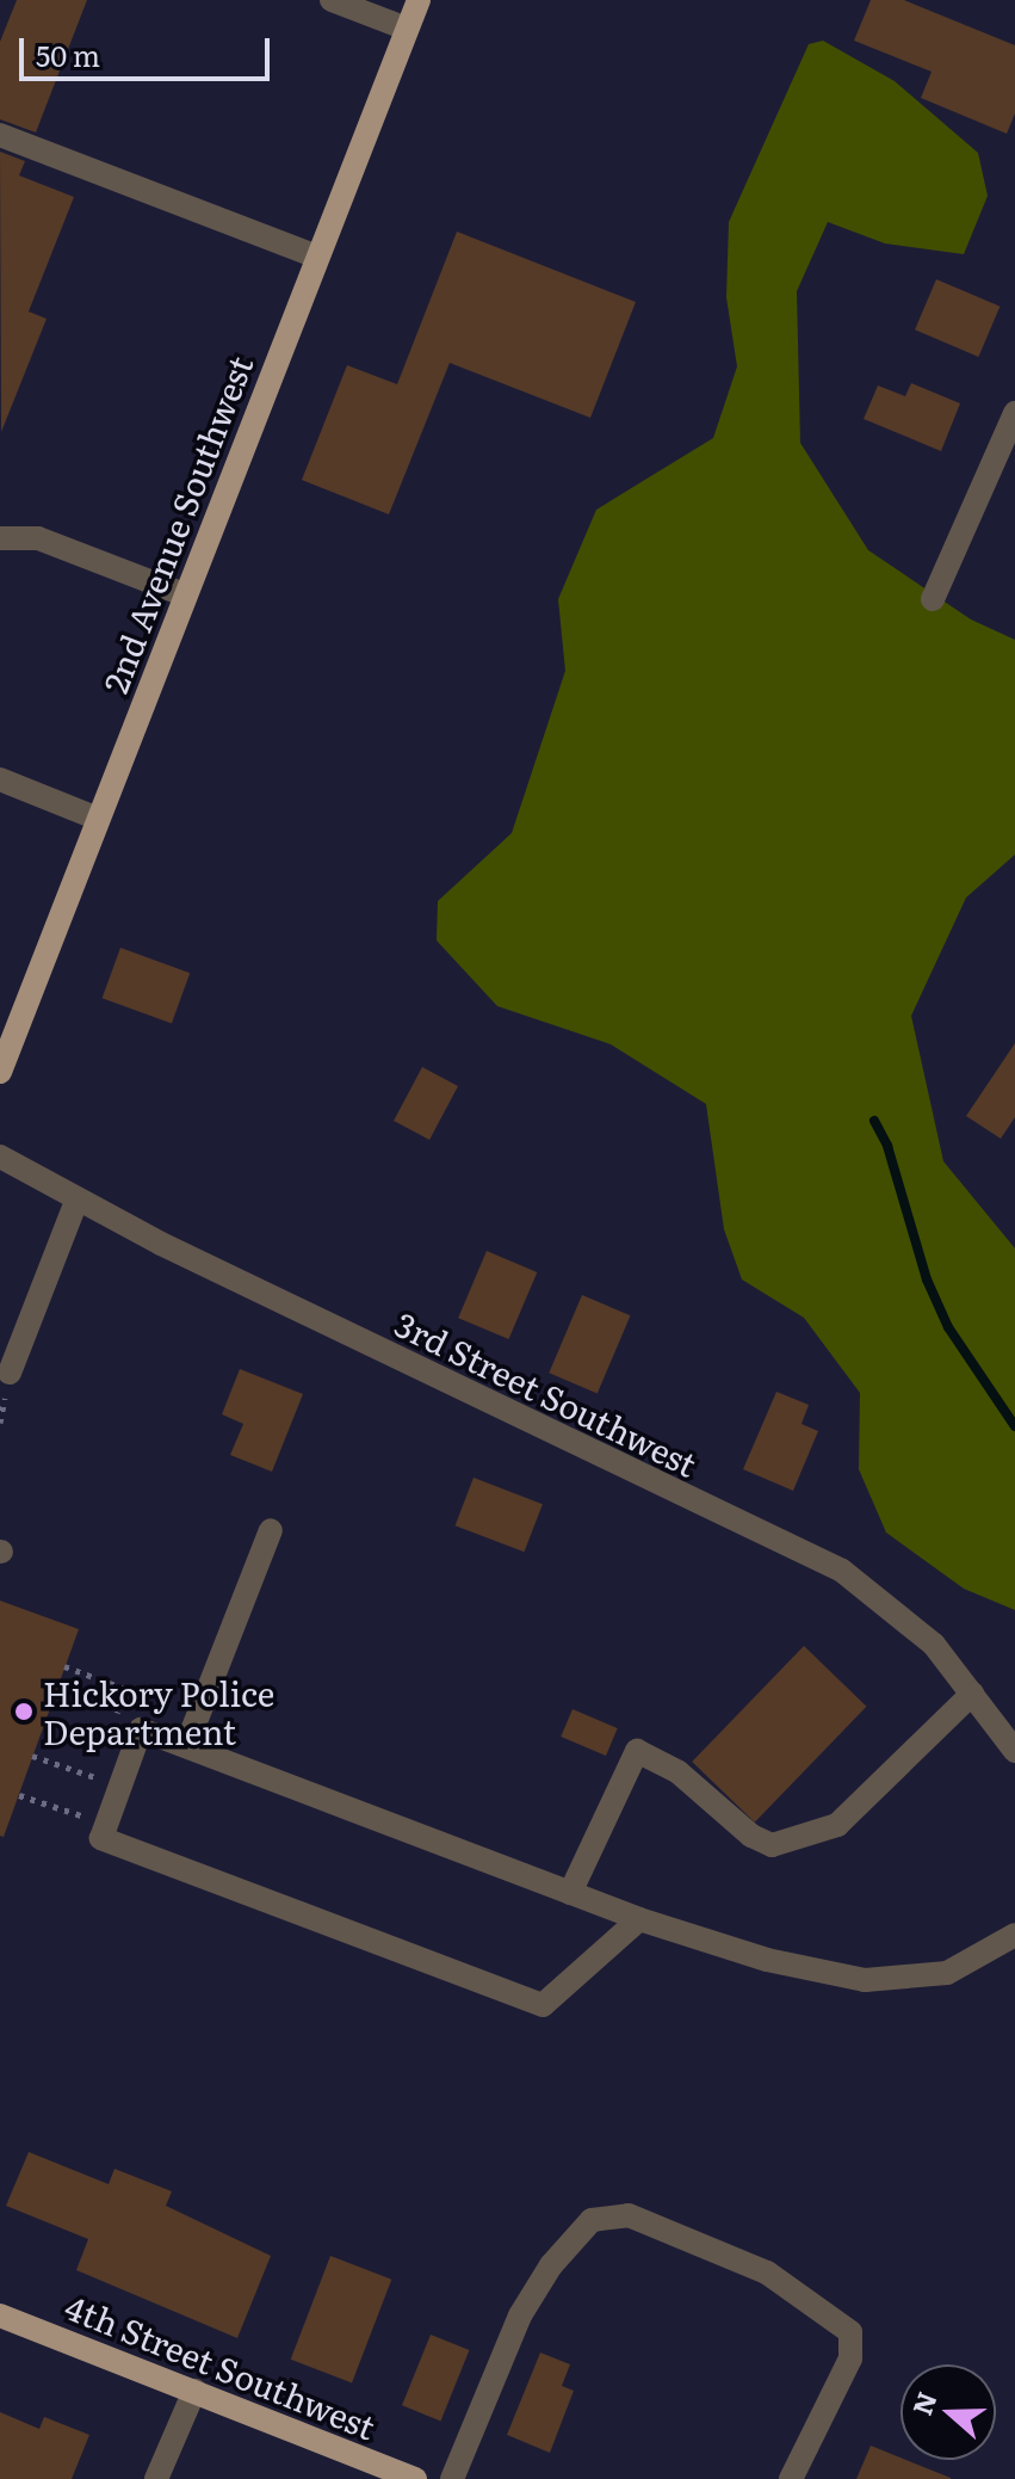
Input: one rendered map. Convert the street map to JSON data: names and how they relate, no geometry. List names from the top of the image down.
{
  "streets": {
    "main road": ["2nd Avenue Southwest", "4th Street Southwest"],
    "street": ["3rd Street Southwest"]
  },
  "places": ["Hickory Police Department"],
  "scale_bar": "50 m",
  "north": "left"
}
